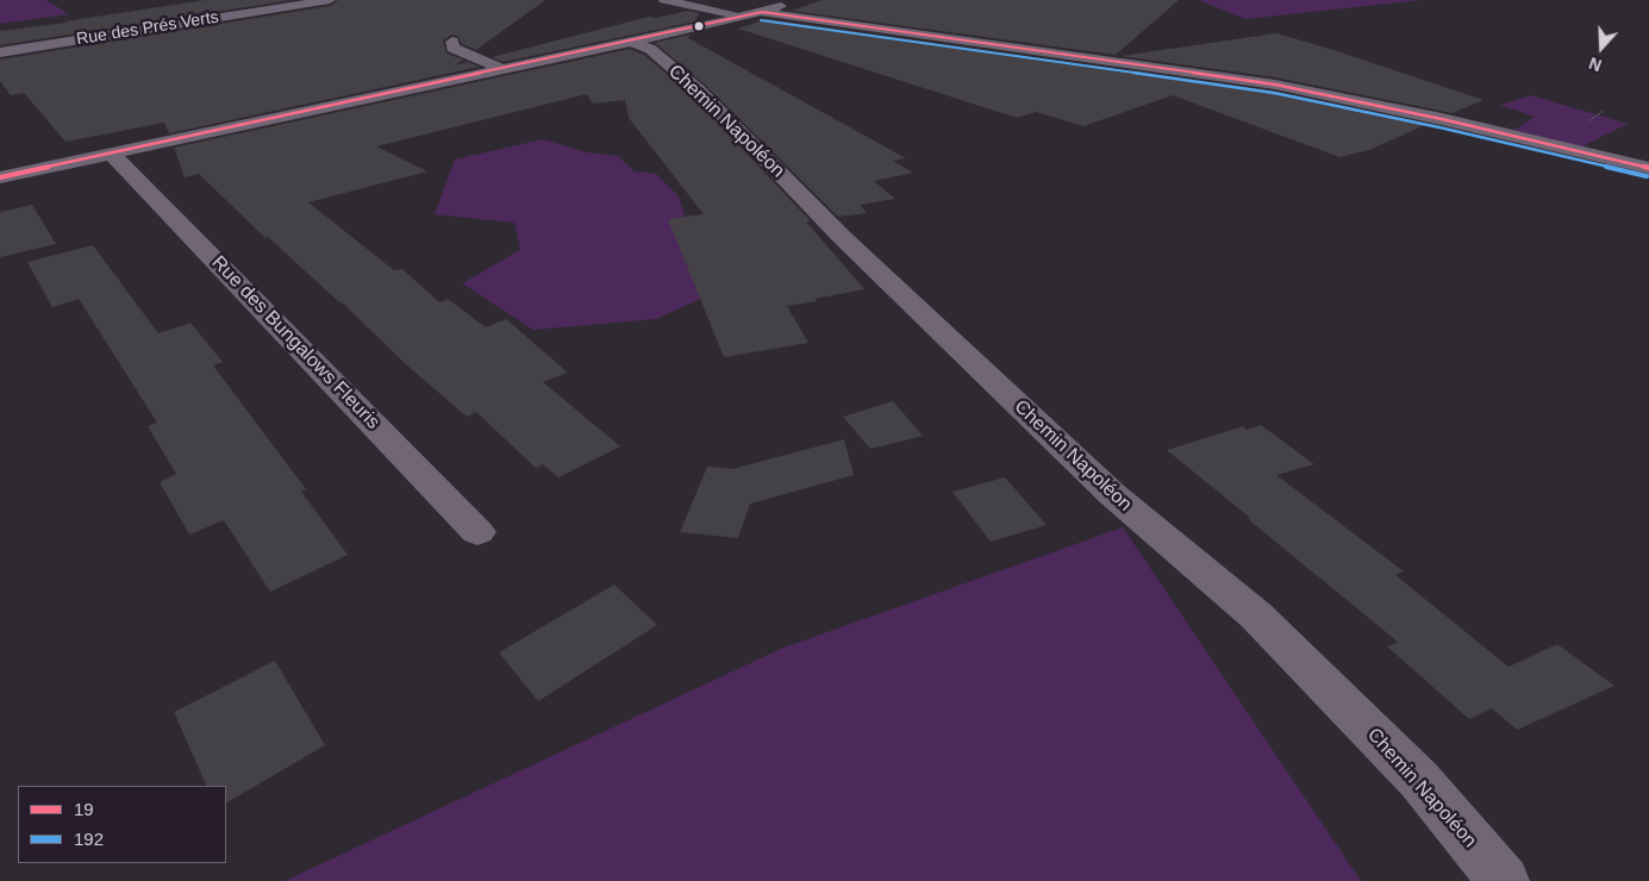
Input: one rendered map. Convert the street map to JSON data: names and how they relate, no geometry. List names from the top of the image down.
{
  "streets": {
    "street": ["Rue des Prés Verts", "Chemin Napoléon", "Rue des Bungalows Fleuris"]
  },
  "lines": ["transit line 19", "transit line 192"],
  "legend": ["19", "192"],
  "north": "bottom"
}
